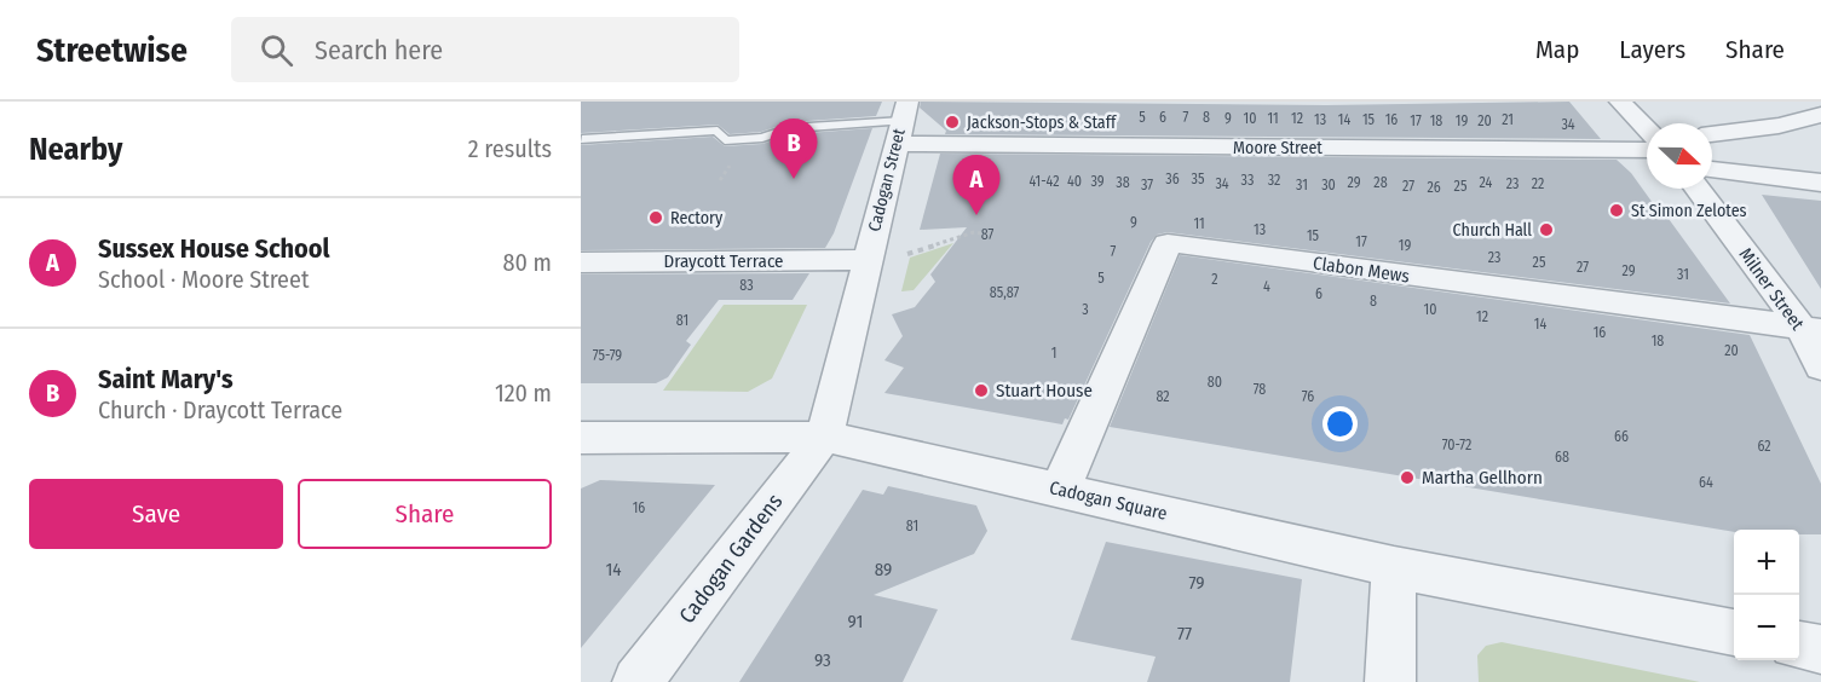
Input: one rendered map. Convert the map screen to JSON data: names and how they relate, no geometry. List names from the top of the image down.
{
  "streets": {
    "street": [
      "Moore Street",
      "Cadogan Street",
      "Draycott Terrace",
      "Clabon Mews",
      "Milner Street",
      "Cadogan Square",
      "Cadogan Gardens"
    ]
  },
  "crossings": [
    ["Moore Street", "Cadogan Street"],
    ["Cadogan Street", "Draycott Terrace"],
    ["Cadogan Street", "Cadogan Gardens"],
    ["Draycott Terrace", "Cadogan Gardens"],
    ["Clabon Mews", "Milner Street"],
    ["Clabon Mews", "Cadogan Square"],
    ["Cadogan Square", "Cadogan Gardens"]
  ],
  "places": [
    "Jackson-Stops & Staff",
    "St Simon Zelotes",
    "Rectory",
    "Church Hall",
    "Stuart House",
    "Martha Gellhorn"
  ],
  "house_numbers": [
    "5",
    "6",
    "7",
    "8",
    "9",
    "10",
    "11",
    "12",
    "13",
    "14",
    "15",
    "16",
    "21",
    "17",
    "18",
    "19",
    "20",
    "34",
    "36",
    "35",
    "33",
    "32",
    "41-42",
    "40",
    "39",
    "38",
    "29",
    "28",
    "24",
    "34",
    "23",
    "22",
    "37",
    "31",
    "30",
    "27",
    "25",
    "26",
    "9",
    "11",
    "13",
    "87",
    "15",
    "17",
    "19",
    "7",
    "23",
    "25",
    "27",
    "29",
    "31",
    "5",
    "2",
    "83",
    "4",
    "85,87",
    "6",
    "8",
    "3",
    "10",
    "12",
    "81",
    "14",
    "16",
    "18",
    "20",
    "1",
    "75-79",
    "80",
    "78",
    "82",
    "76",
    "66",
    "70-72",
    "62",
    "68",
    "64",
    "16",
    "81",
    "14",
    "89",
    "79",
    "91",
    "77",
    "93"
  ],
  "north": "right",
  "page": {
    "header": "Streetwise",
    "search": "Search here",
    "nav": ["Map", "Layers", "Share"],
    "heading": ["Nearby", "2 results"],
    "pins": ["B", "A"],
    "list": [
      {
        "mark": "A",
        "name": "Sussex House School",
        "note": "School · Moore Street",
        "value": "80 m"
      },
      {
        "mark": "B",
        "name": "Saint Mary's",
        "note": "Church · Draycott Terrace",
        "value": "120 m"
      }
    ],
    "buttons": ["Save", "Share"],
    "map_buttons": ["+", "−"]
  }
}
